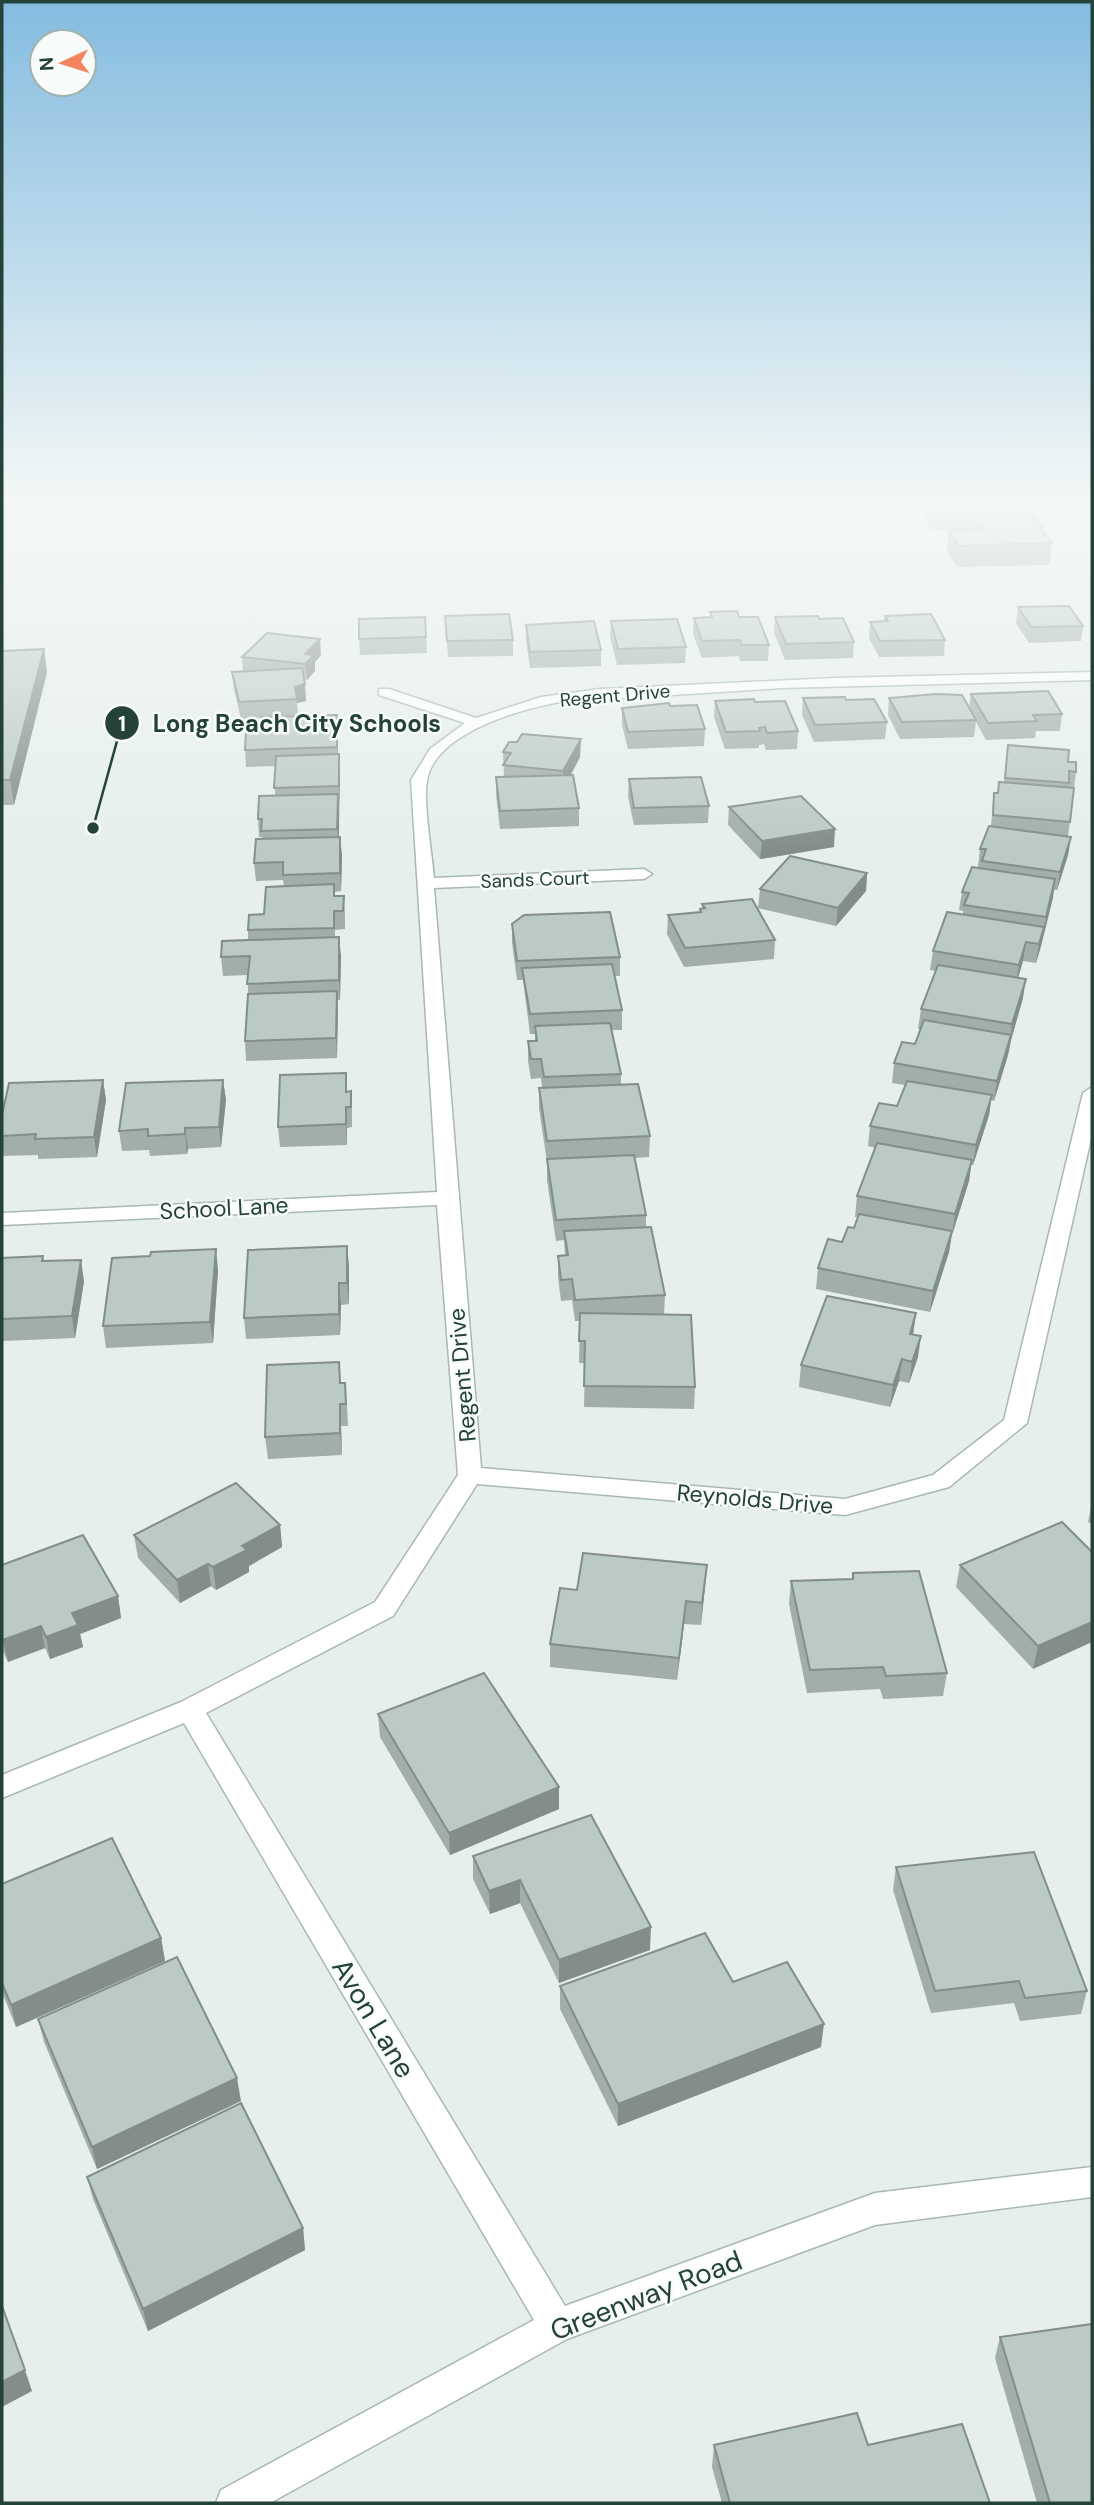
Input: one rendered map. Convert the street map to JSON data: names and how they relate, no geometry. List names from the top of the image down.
{
  "streets": {
    "street": [
      "Regent Drive",
      "Sands Court",
      "School Lane",
      "Reynolds Drive",
      "Avon Lane",
      "Greenway Road"
    ]
  },
  "crossings": [
    ["Regent Drive", "Sands Court"],
    ["Regent Drive", "School Lane"],
    ["Regent Drive", "Reynolds Drive"],
    ["Regent Drive", "Avon Lane"],
    ["Avon Lane", "Greenway Road"]
  ],
  "places": ["Long Beach City Schools"],
  "north": "left"
}
